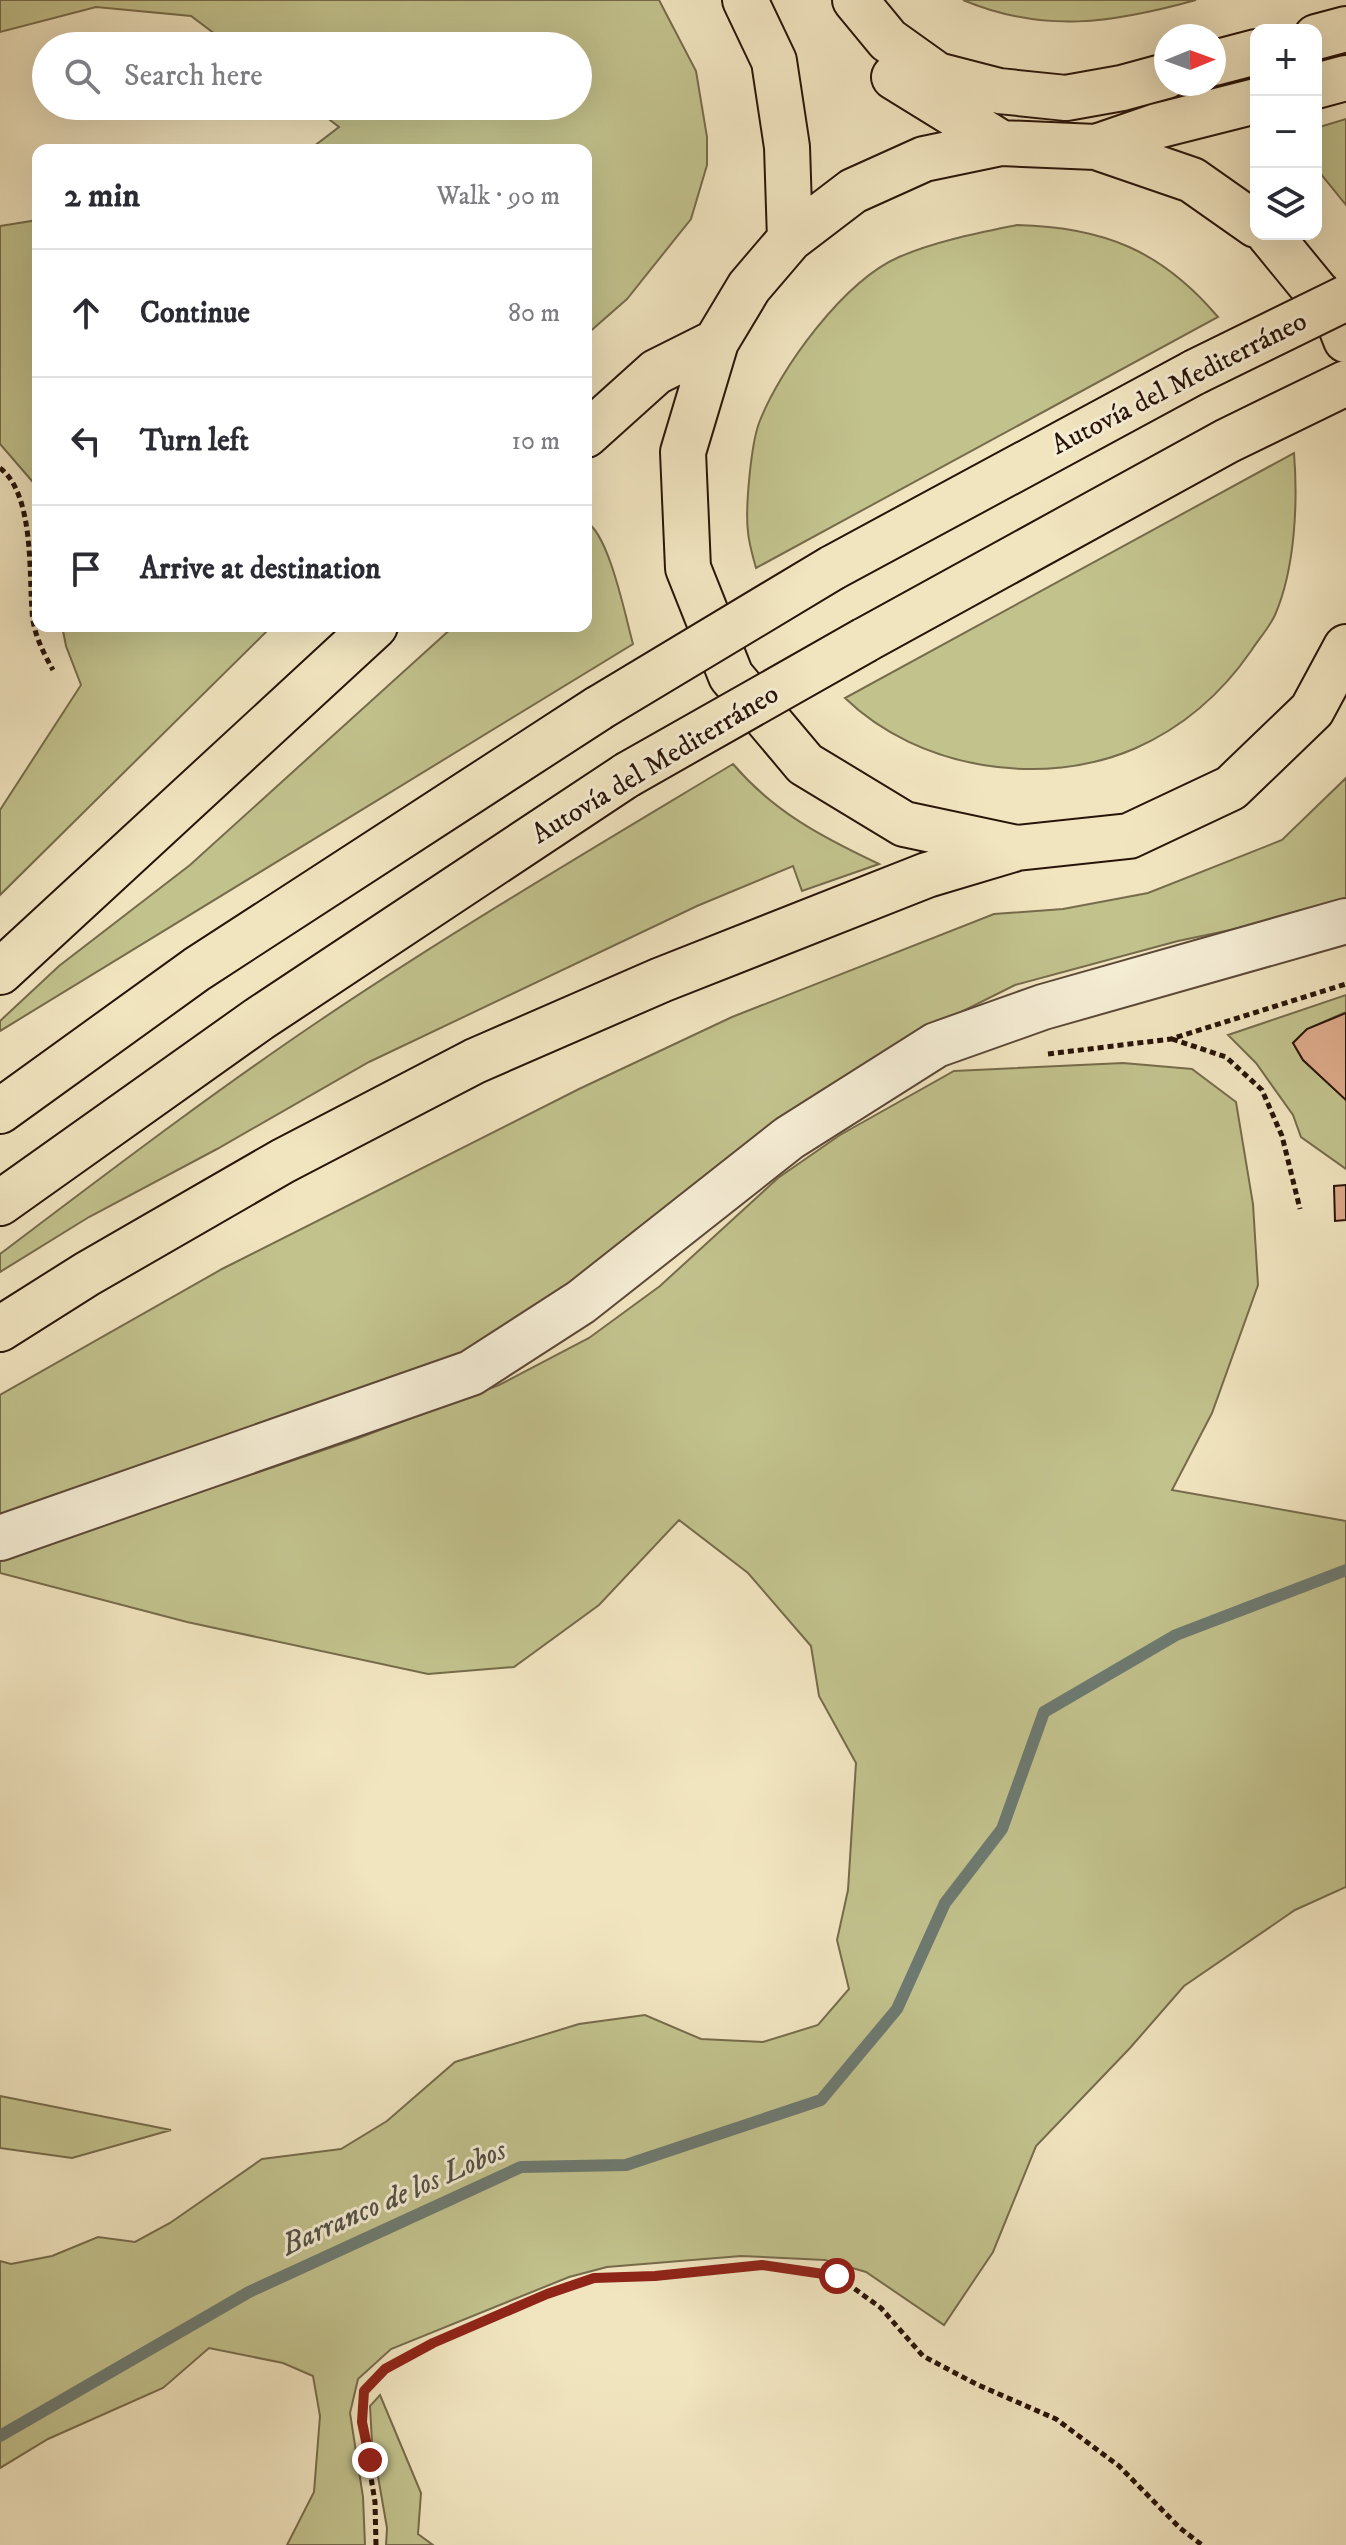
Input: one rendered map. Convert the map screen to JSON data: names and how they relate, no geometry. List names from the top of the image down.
{
  "streets": {
    "highway": ["Autovía del Mediterráneo"]
  },
  "water": ["Barranco de los Lobos"],
  "north": "right",
  "page": {
    "map_buttons": ["+", "−"],
    "search": "Search here",
    "heading": ["2 min", "Walk · 90 m"],
    "list": [
      ["Continue", "80 m"],
      ["Turn left", "10 m"],
      "Arrive at destination"
    ]
  }
}
